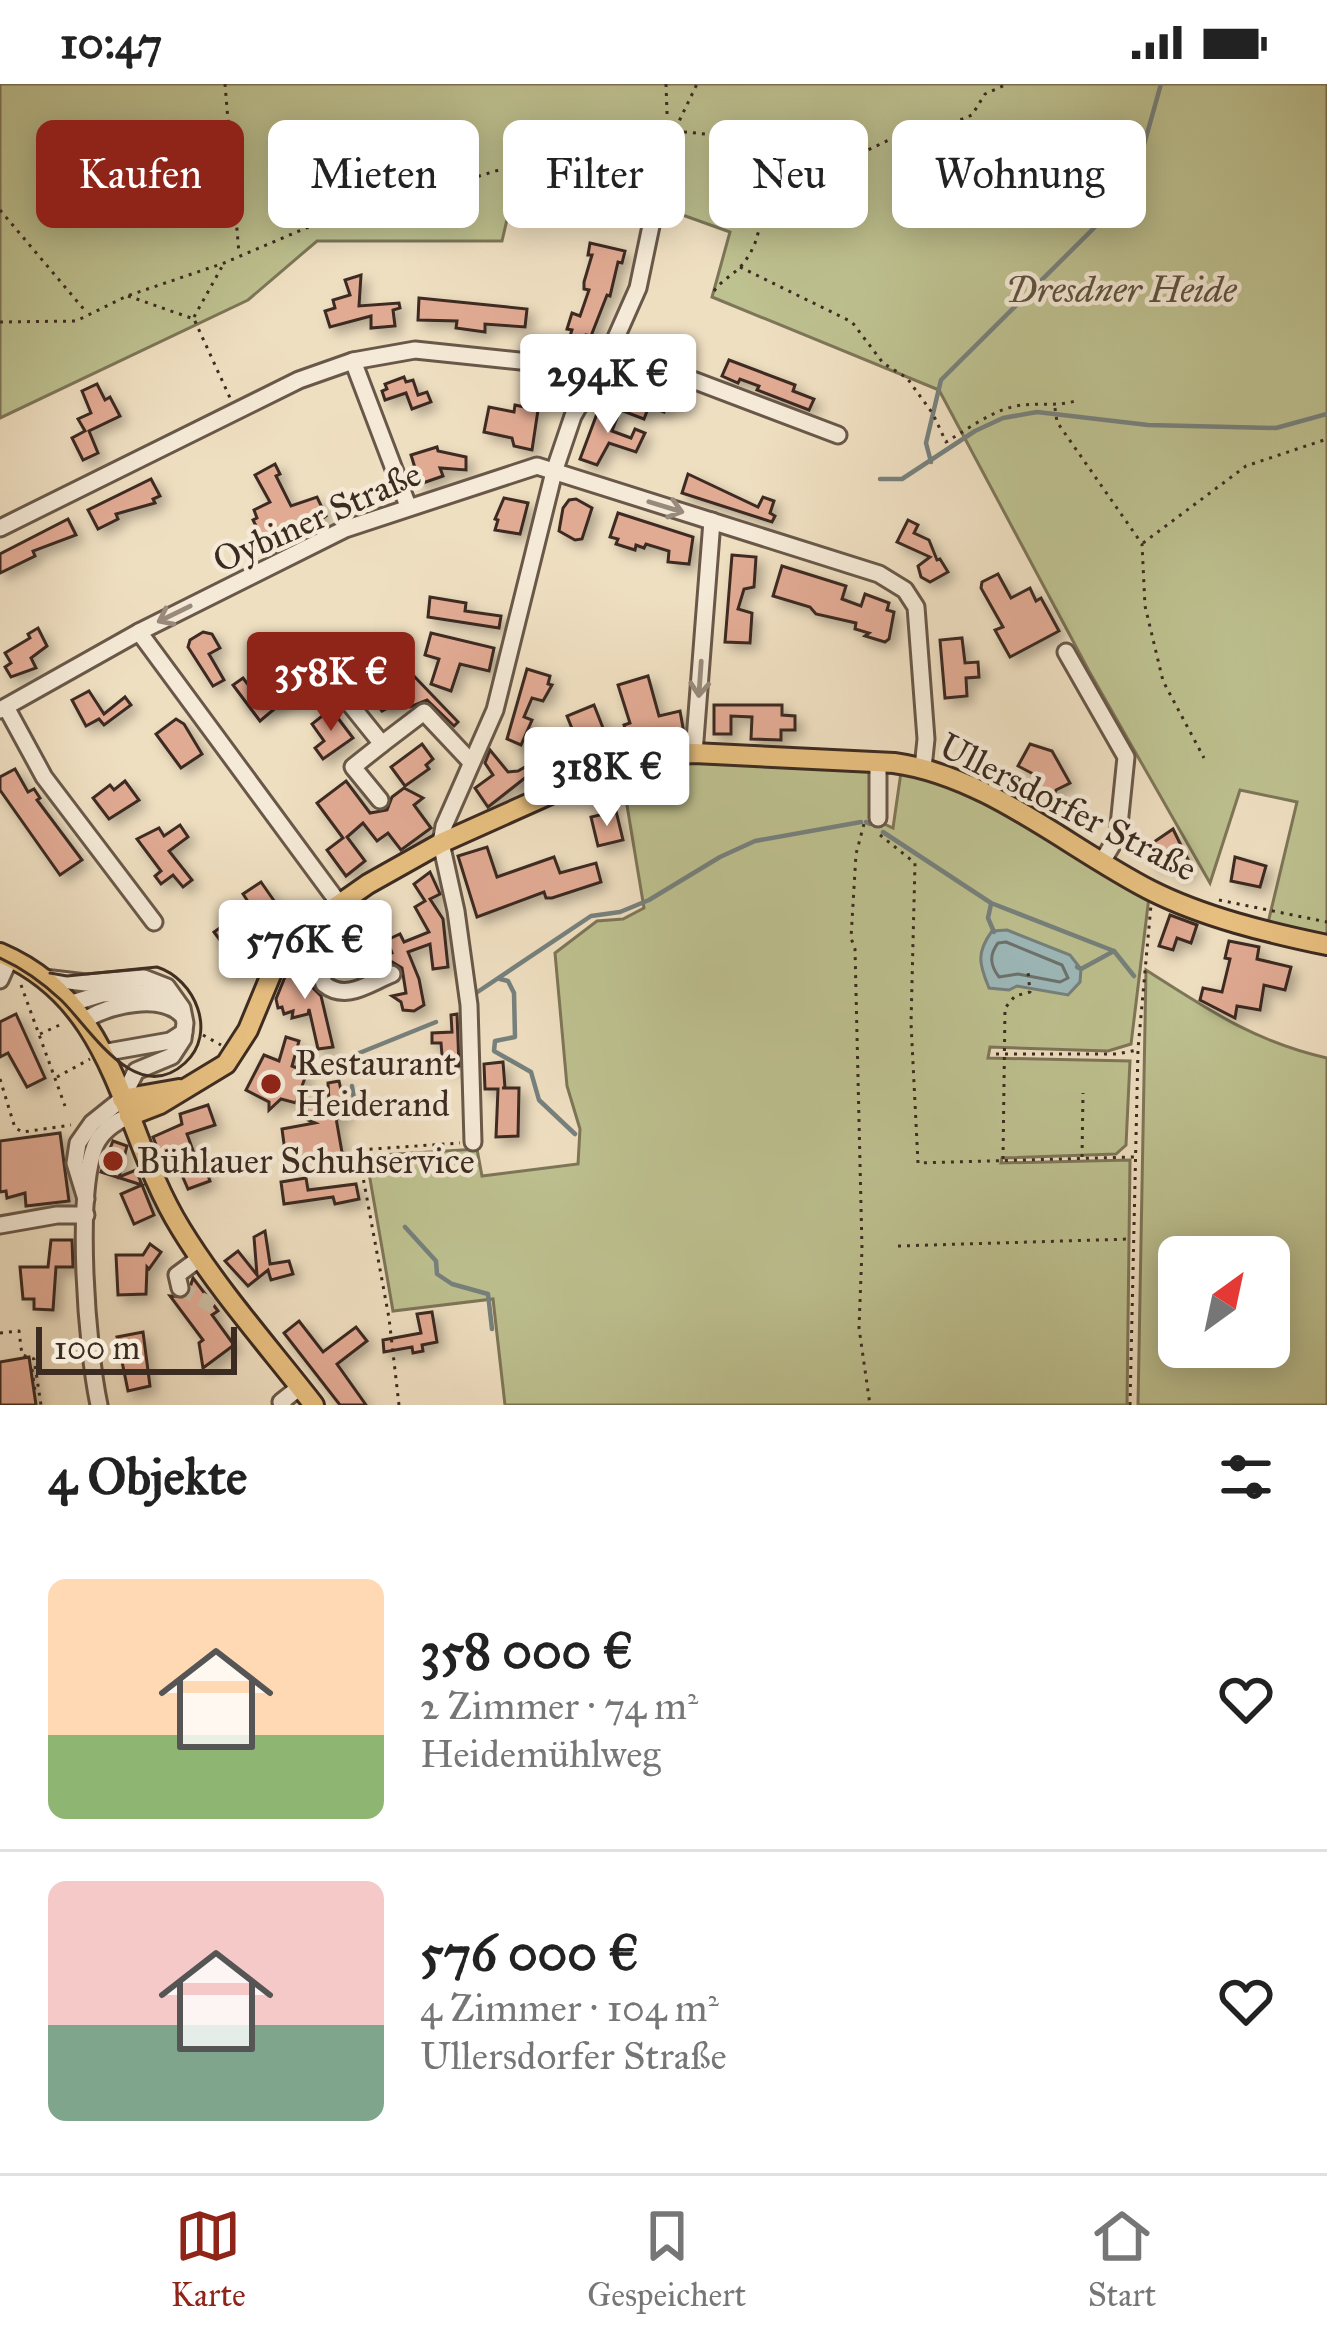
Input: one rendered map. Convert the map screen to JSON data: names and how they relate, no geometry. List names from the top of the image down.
{
  "streets": {
    "main road": ["Ullersdorfer Straße"],
    "street": ["Oybiner Straße"]
  },
  "crossings": [
    ["Oybiner Straße", "Ullersdorfer Straße"]
  ],
  "parks": ["Dresdner Heide"],
  "places": ["Restaurant Heiderand", "Bühlauer Schuhservice"],
  "scale_bar": "100 m",
  "north": "top right",
  "page": {
    "status": "10:47",
    "chip": [
      "Kaufen",
      "Mieten",
      "Filter",
      "Neu",
      "Wohnung"
    ],
    "price": [
      "294K €",
      "358K €",
      "318K €",
      "576K €"
    ],
    "scale": "100 m",
    "heading": "4 Objekte",
    "list": [
      {
        "name": "358 000 €",
        "note": "2 Zimmer · 74 m² · Heidemühlweg"
      },
      {
        "name": "576 000 €",
        "note": "4 Zimmer · 104 m² · Ullersdorfer Straße"
      }
    ],
    "tabs": ["Karte", "Gespeichert", "Start"]
  }
}
